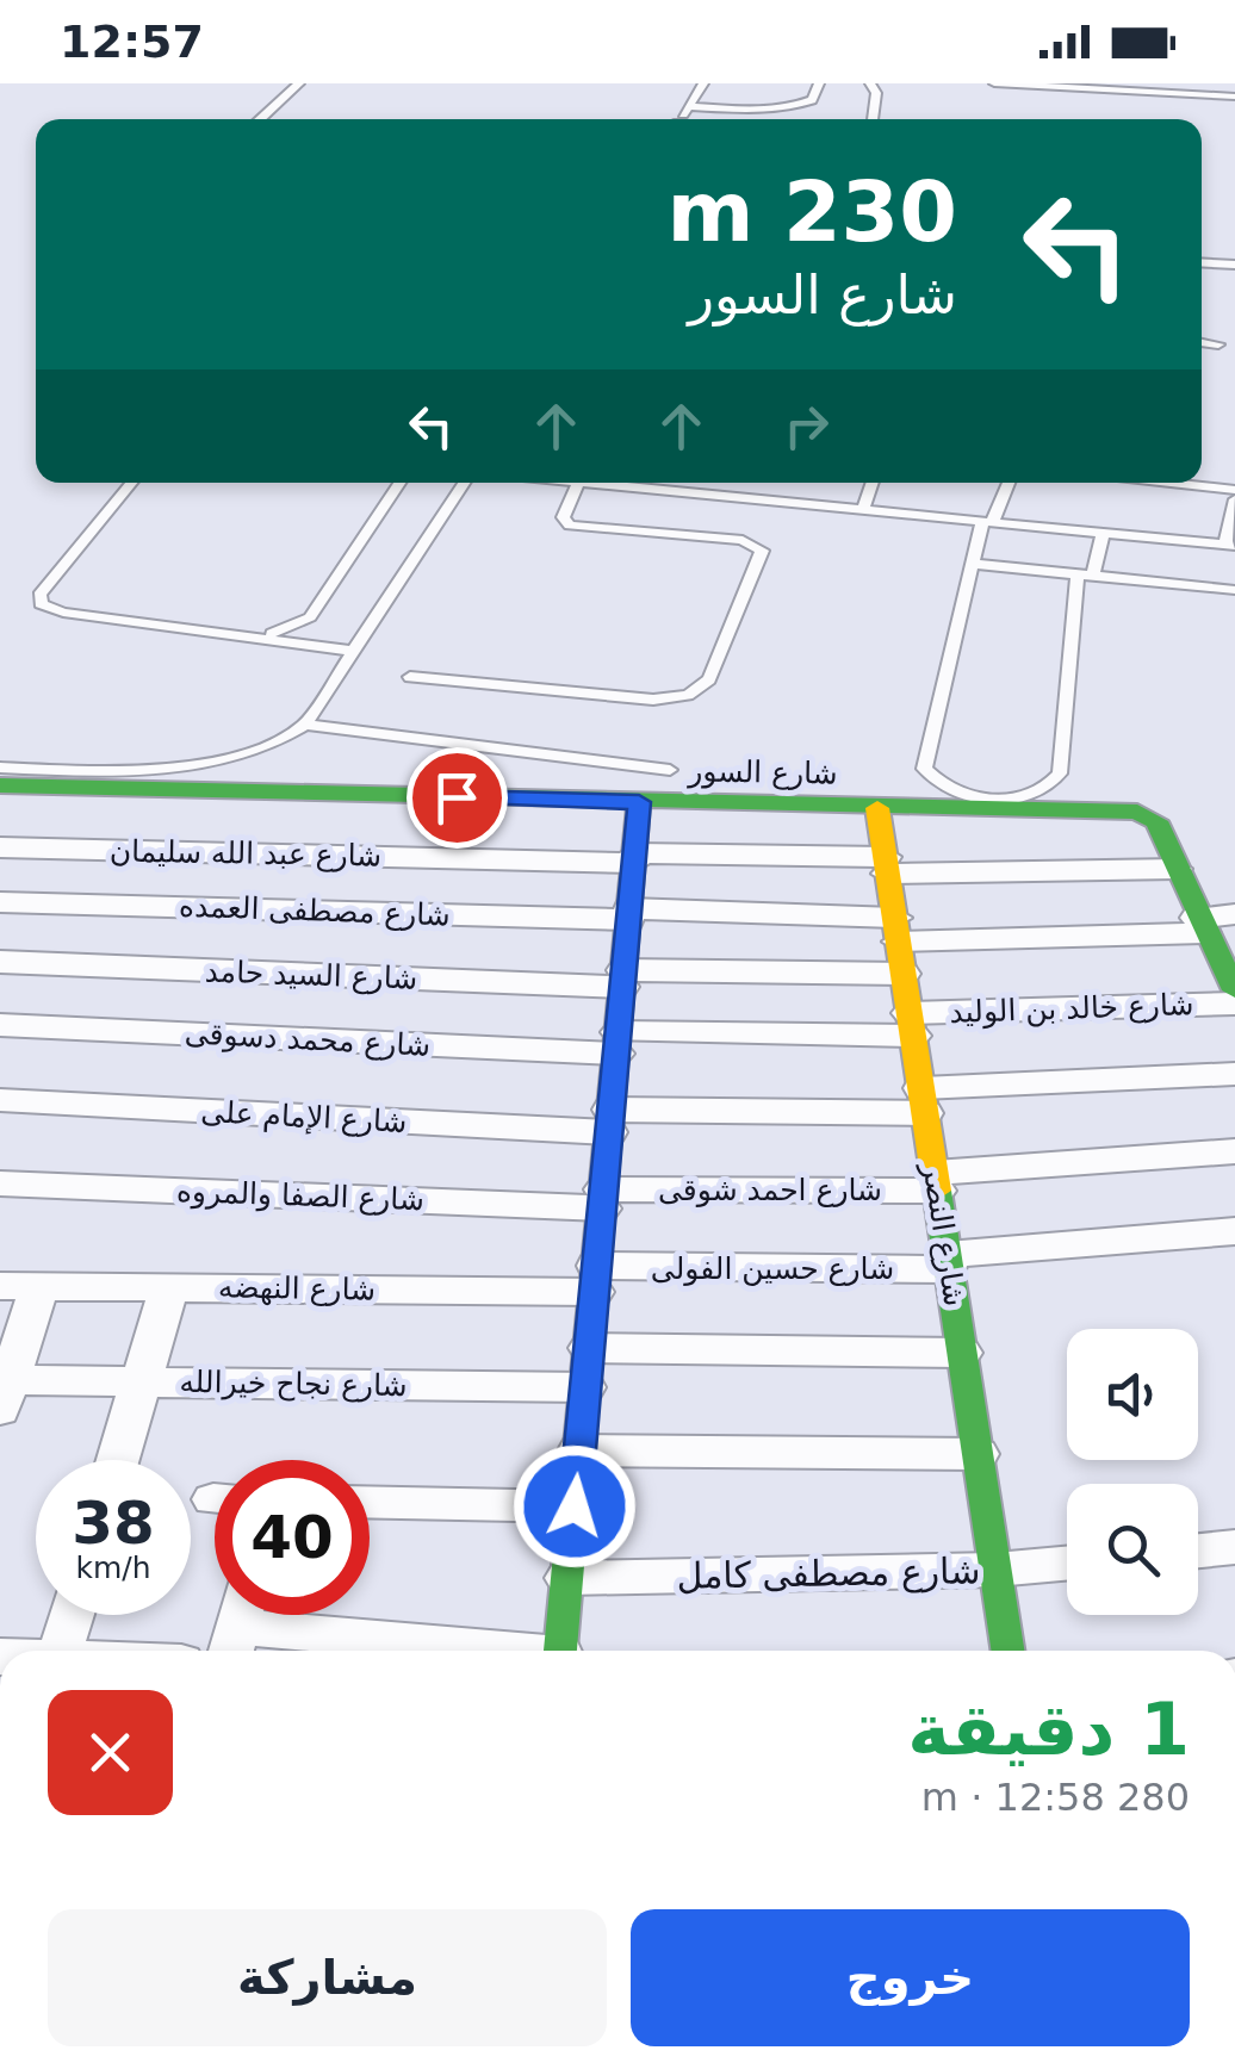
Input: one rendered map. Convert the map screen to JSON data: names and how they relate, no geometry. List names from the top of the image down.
{
  "streets": {
    "street": [
      "شارع السور",
      "شارع عبد الله سليمان",
      "شارع مصطفى العمده",
      "شارع السيد حامد",
      "شارع خالد بن الوليد",
      "شارع محمد دسوقى",
      "شارع الإمام على",
      "شارع احمد شوقى",
      "شارع الصفا والمروه",
      "شارع النصر",
      "شارع حسين الفولى",
      "شارع النهضه",
      "شارع نجاح خيرالله",
      "شارع مصطفى كامل"
    ]
  },
  "crossings": [
    ["شارع السور", "شارع عبد الله سليمان"],
    ["شارع السور", "شارع النصر"],
    ["شارع عبد الله سليمان", "شارع النصر"],
    ["شارع مصطفى العمده", "شارع السيد حامد"],
    ["شارع مصطفى العمده", "شارع النصر"],
    ["شارع السيد حامد", "شارع النصر"],
    ["شارع خالد بن الوليد", "شارع محمد دسوقى"],
    ["شارع خالد بن الوليد", "شارع النصر"],
    ["شارع الإمام على", "شارع النصر"],
    ["شارع احمد شوقى", "شارع الصفا والمروه"],
    ["شارع احمد شوقى", "شارع النصر"],
    ["شارع النصر", "شارع حسين الفولى"],
    ["شارع النصر", "شارع نجاح خيرالله"],
    ["شارع النصر", "شارع مصطفى كامل"],
    ["شارع حسين الفولى", "شارع النهضه"]
  ],
  "page": {
    "status": "12:57",
    "turn": ["230 m", "شارع السور"],
    "speed": "38 km/h",
    "limit": "40",
    "heading": ["1 دقيقة", "280 m · 12:58"],
    "buttons": ["خروج", "مشاركة"]
  }
}
